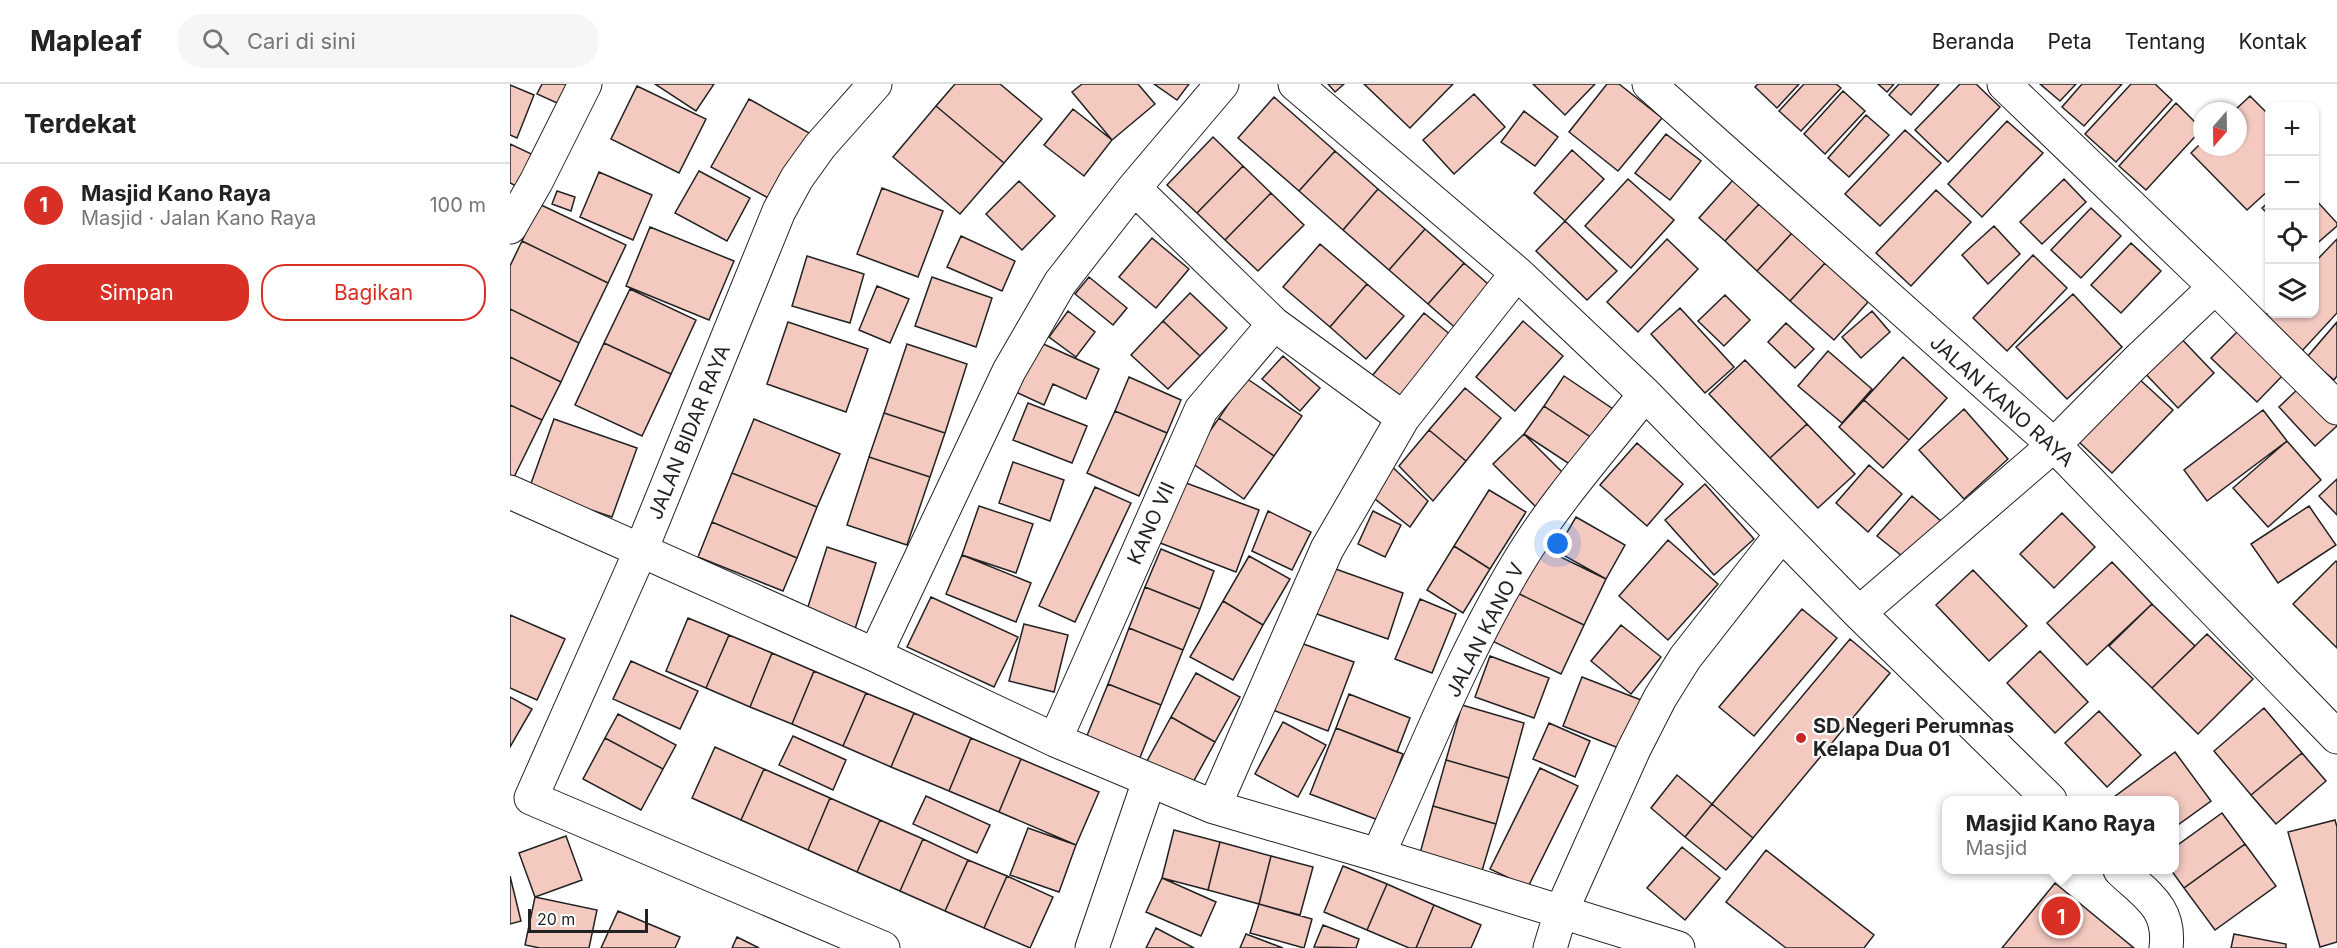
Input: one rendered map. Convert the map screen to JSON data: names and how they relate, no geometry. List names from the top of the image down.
{
  "streets": {
    "street": [
      "JALAN KANO RAYA",
      "JALAN BIDAR RAYA",
      "KANO VII",
      "JALAN KANO V"
    ]
  },
  "places": ["SD Negeri Perumnas Kelapa Dua 01"],
  "scale_bar": "20 m",
  "north": "bottom",
  "page": {
    "header": "Mapleaf",
    "search": "Cari di sini",
    "nav": [
      "Beranda",
      "Peta",
      "Tentang",
      "Kontak"
    ],
    "heading": "Terdekat",
    "map_buttons": ["+", "−"],
    "list": [
      {
        "mark": "1",
        "name": "Masjid Kano Raya",
        "note": "Masjid · Jalan Kano Raya",
        "value": "100 m"
      }
    ],
    "buttons": ["Simpan", "Bagikan"],
    "popup": ["Masjid Kano Raya", "Masjid"],
    "pins": "1",
    "scale": "20 m"
  }
}
